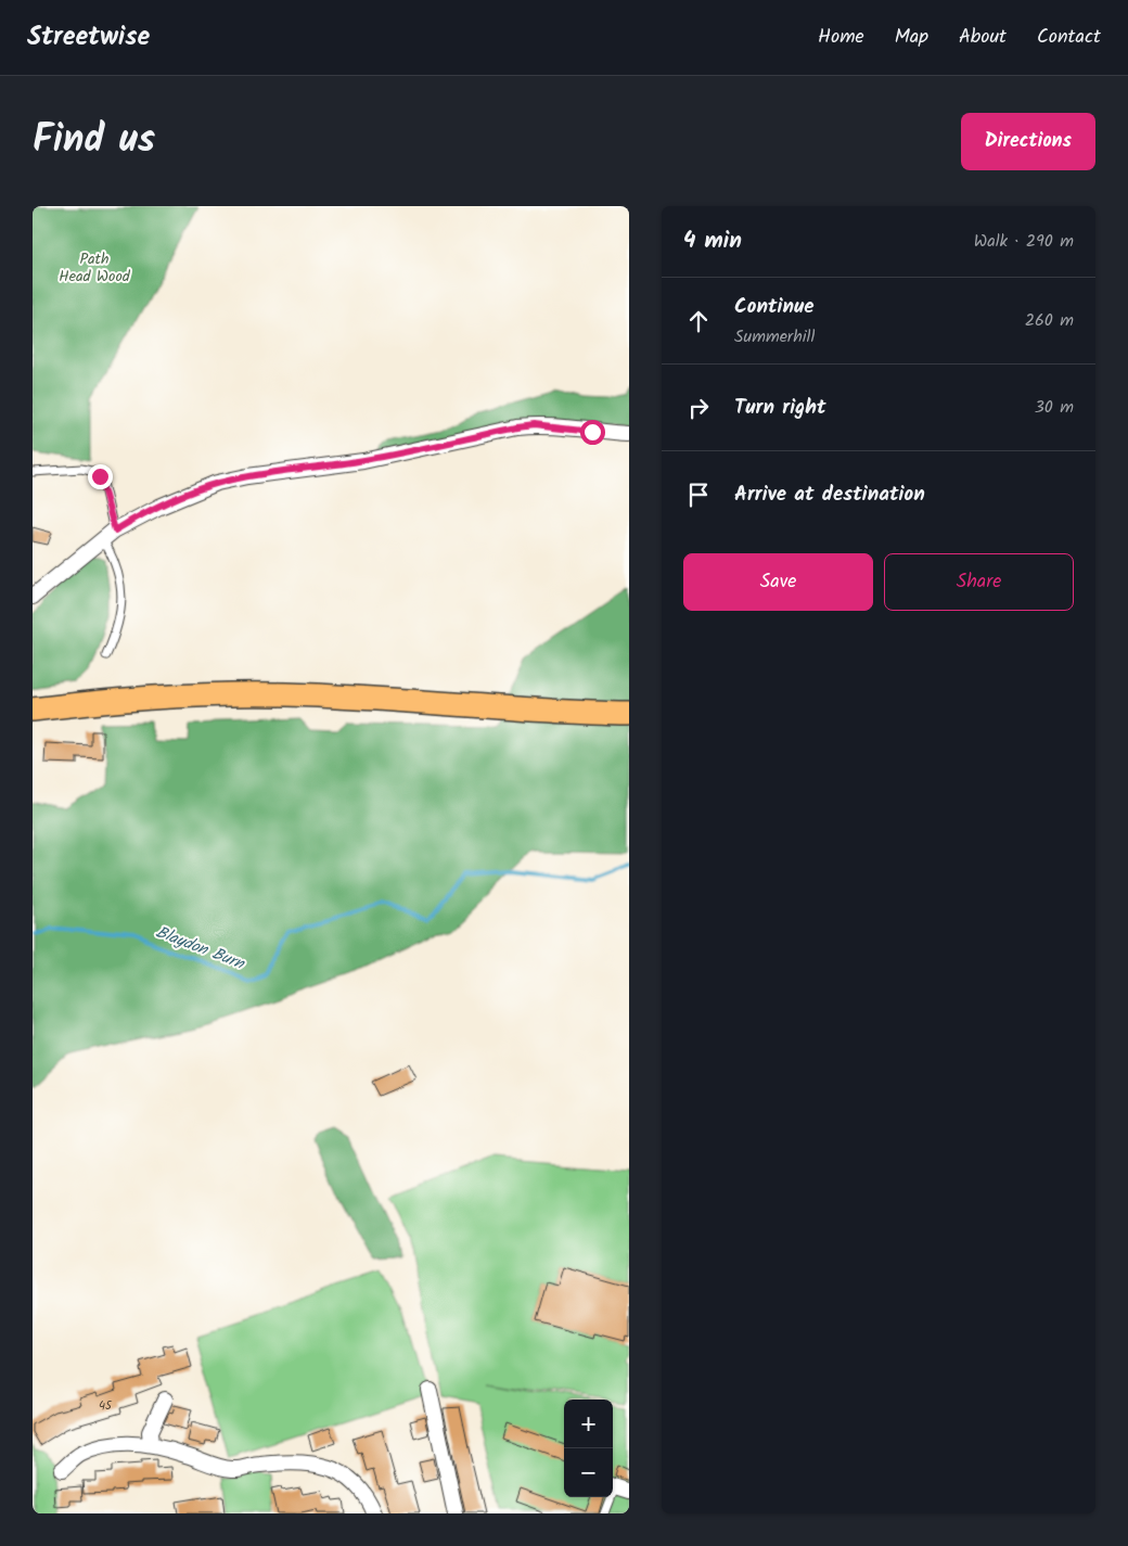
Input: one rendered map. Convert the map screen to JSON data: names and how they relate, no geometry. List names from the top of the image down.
{
  "water": ["Blaydon Burn"],
  "parks": ["Path Head Wood"],
  "house_numbers": ["45"],
  "page": {
    "header": "Streetwise",
    "nav": [
      "Home",
      "Map",
      "About",
      "Contact"
    ],
    "title": "Find us",
    "buttons": [
      "Directions",
      ["Save", "Share"]
    ],
    "heading": ["4 min", "Walk · 290 m"],
    "list": [
      ["Continue", "Summerhill", "260 m"],
      ["Turn right", "30 m"],
      "Arrive at destination"
    ],
    "map_buttons": ["+", "−"]
  }
}
